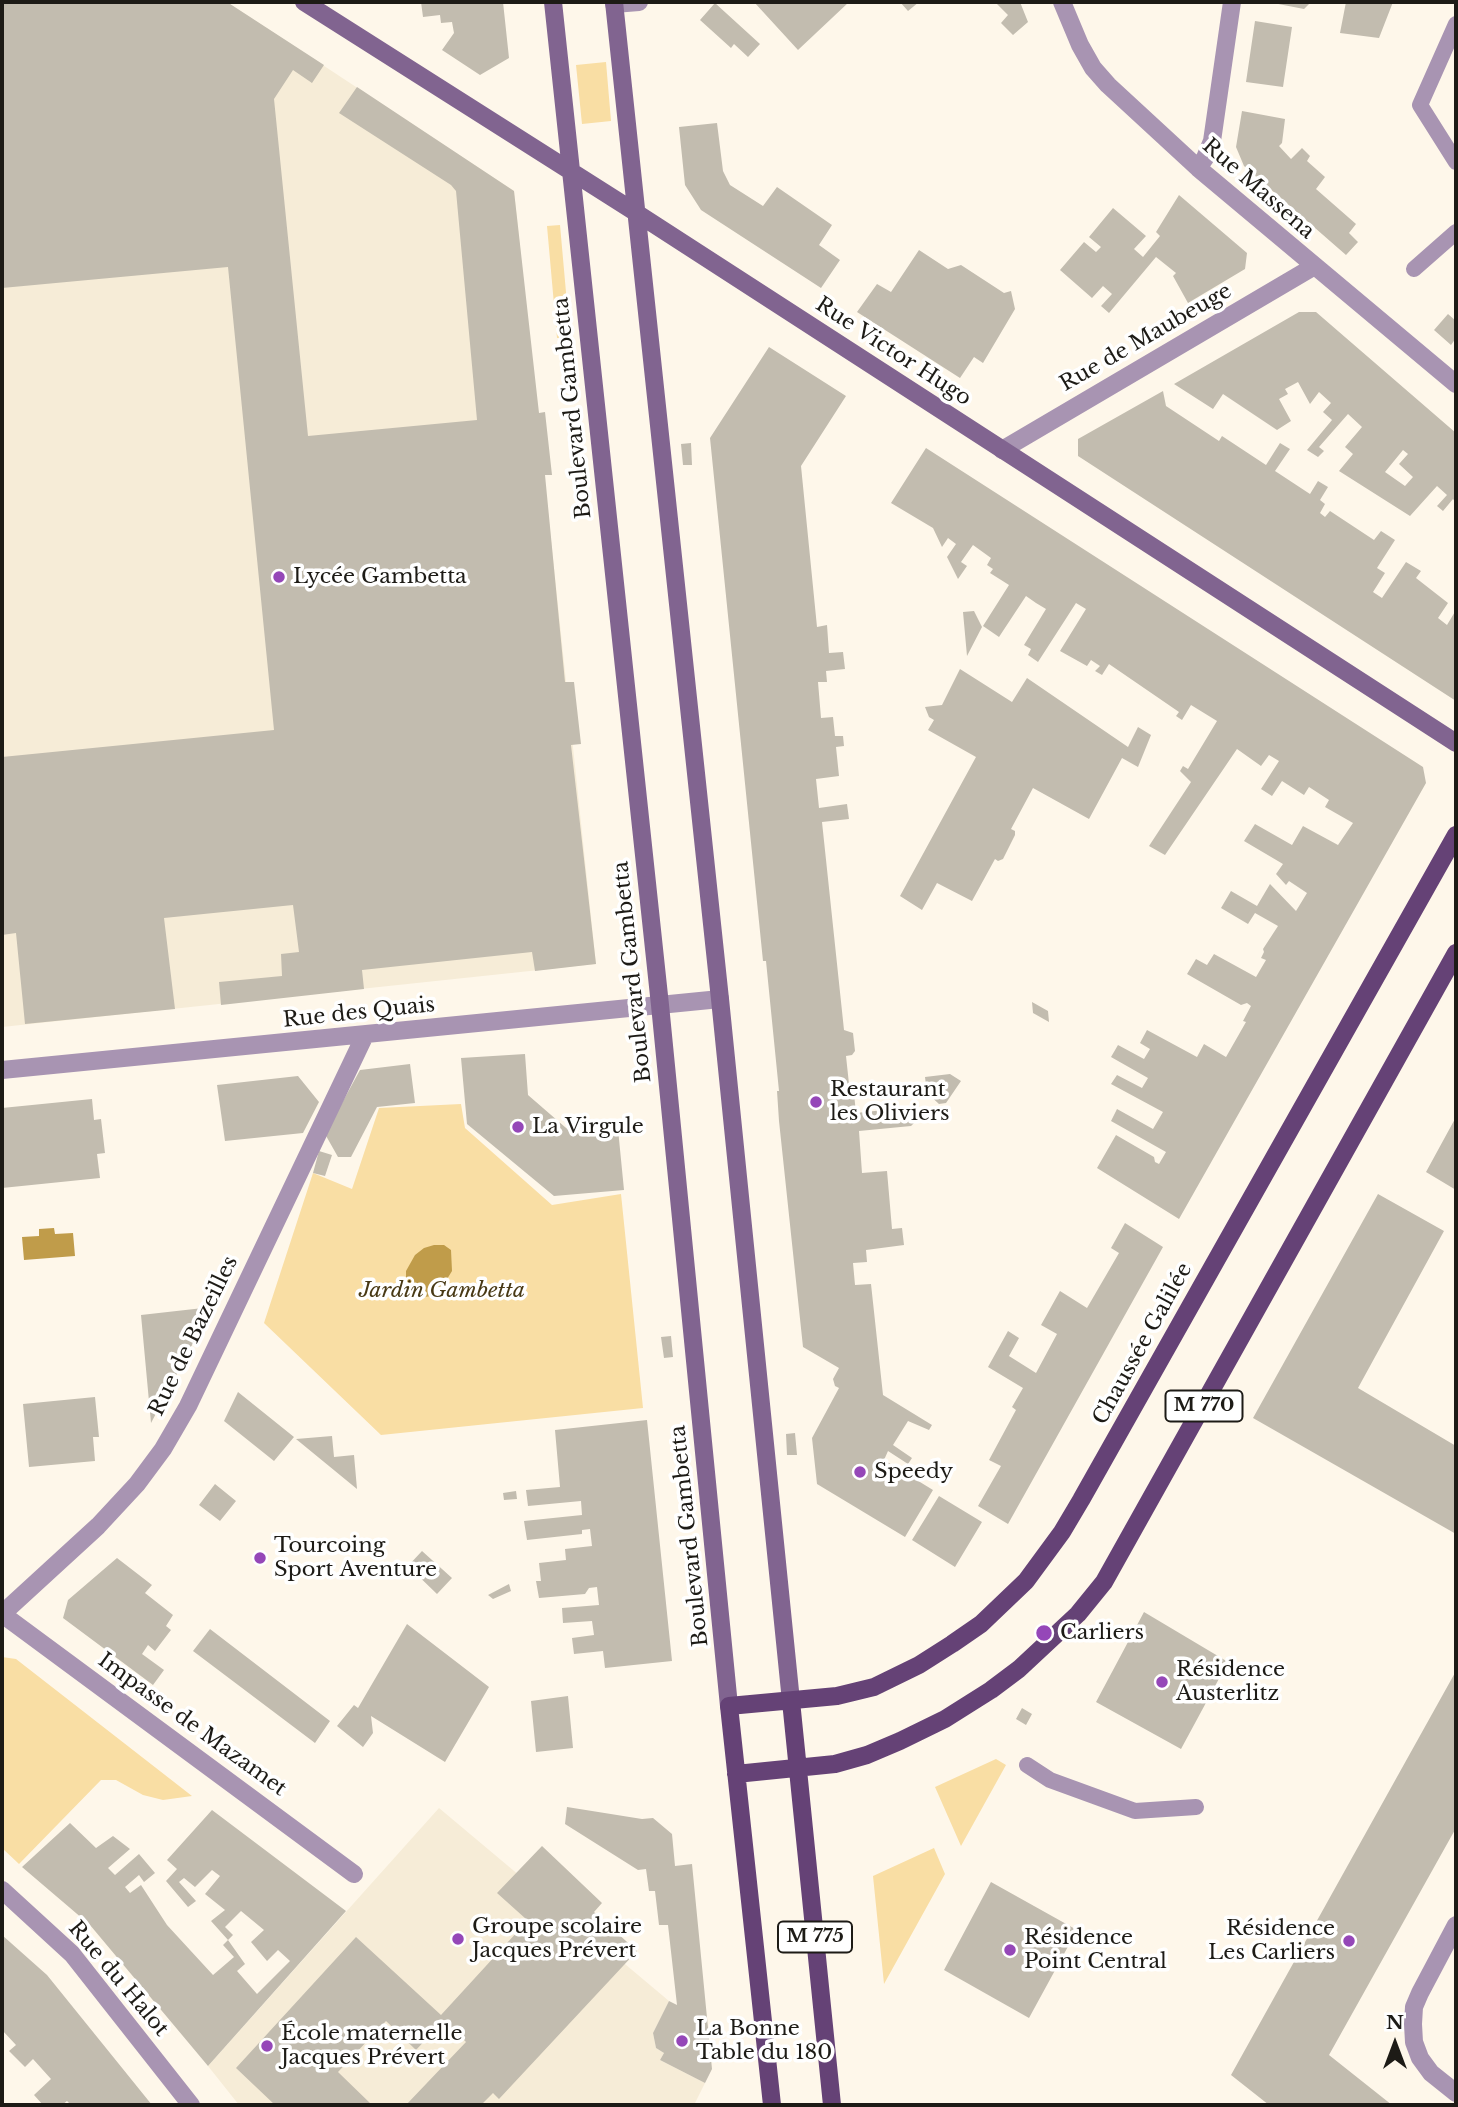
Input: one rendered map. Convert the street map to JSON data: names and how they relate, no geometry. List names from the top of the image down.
{
  "streets": {
    "main road": [
      "Rue Victor Hugo",
      "Boulevard Gambetta",
      "Chaussée Galilée",
      "M 770",
      "M 775"
    ],
    "street": [
      "Rue Massena",
      "Rue de Maubeuge",
      "Rue des Quais",
      "Rue de Bazeilles",
      "Impasse de Mazamet",
      "Rue du Halot"
    ]
  },
  "crossings": [
    ["Rue Massena", "Rue de Maubeuge"],
    ["Rue de Maubeuge", "Rue Victor Hugo"],
    ["Rue Victor Hugo", "Boulevard Gambetta"],
    ["Rue Victor Hugo", "M 775"],
    ["Boulevard Gambetta", "Rue des Quais"],
    ["Boulevard Gambetta", "Chaussée Galilée"],
    ["Boulevard Gambetta", "M 770"],
    ["Rue des Quais", "Rue de Bazeilles"],
    ["Rue des Quais", "M 775"],
    ["Rue de Bazeilles", "Impasse de Mazamet"],
    ["Chaussée Galilée", "M 775"],
    ["M 770", "M 775"]
  ],
  "parks": ["Jardin Gambetta"],
  "places": [
    "Lycée Gambetta",
    "Restaurant les Oliviers",
    "La Virgule",
    "Speedy",
    "Tourcoing Sport Aventure",
    "Carliers",
    "Résidence Austerlitz",
    "Groupe scolaire Jacques Prévert",
    "Résidence Les Carliers",
    "Résidence Point Central",
    "La Bonne Table du 180",
    "École maternelle Jacques Prévert"
  ],
  "north": "top"
}
